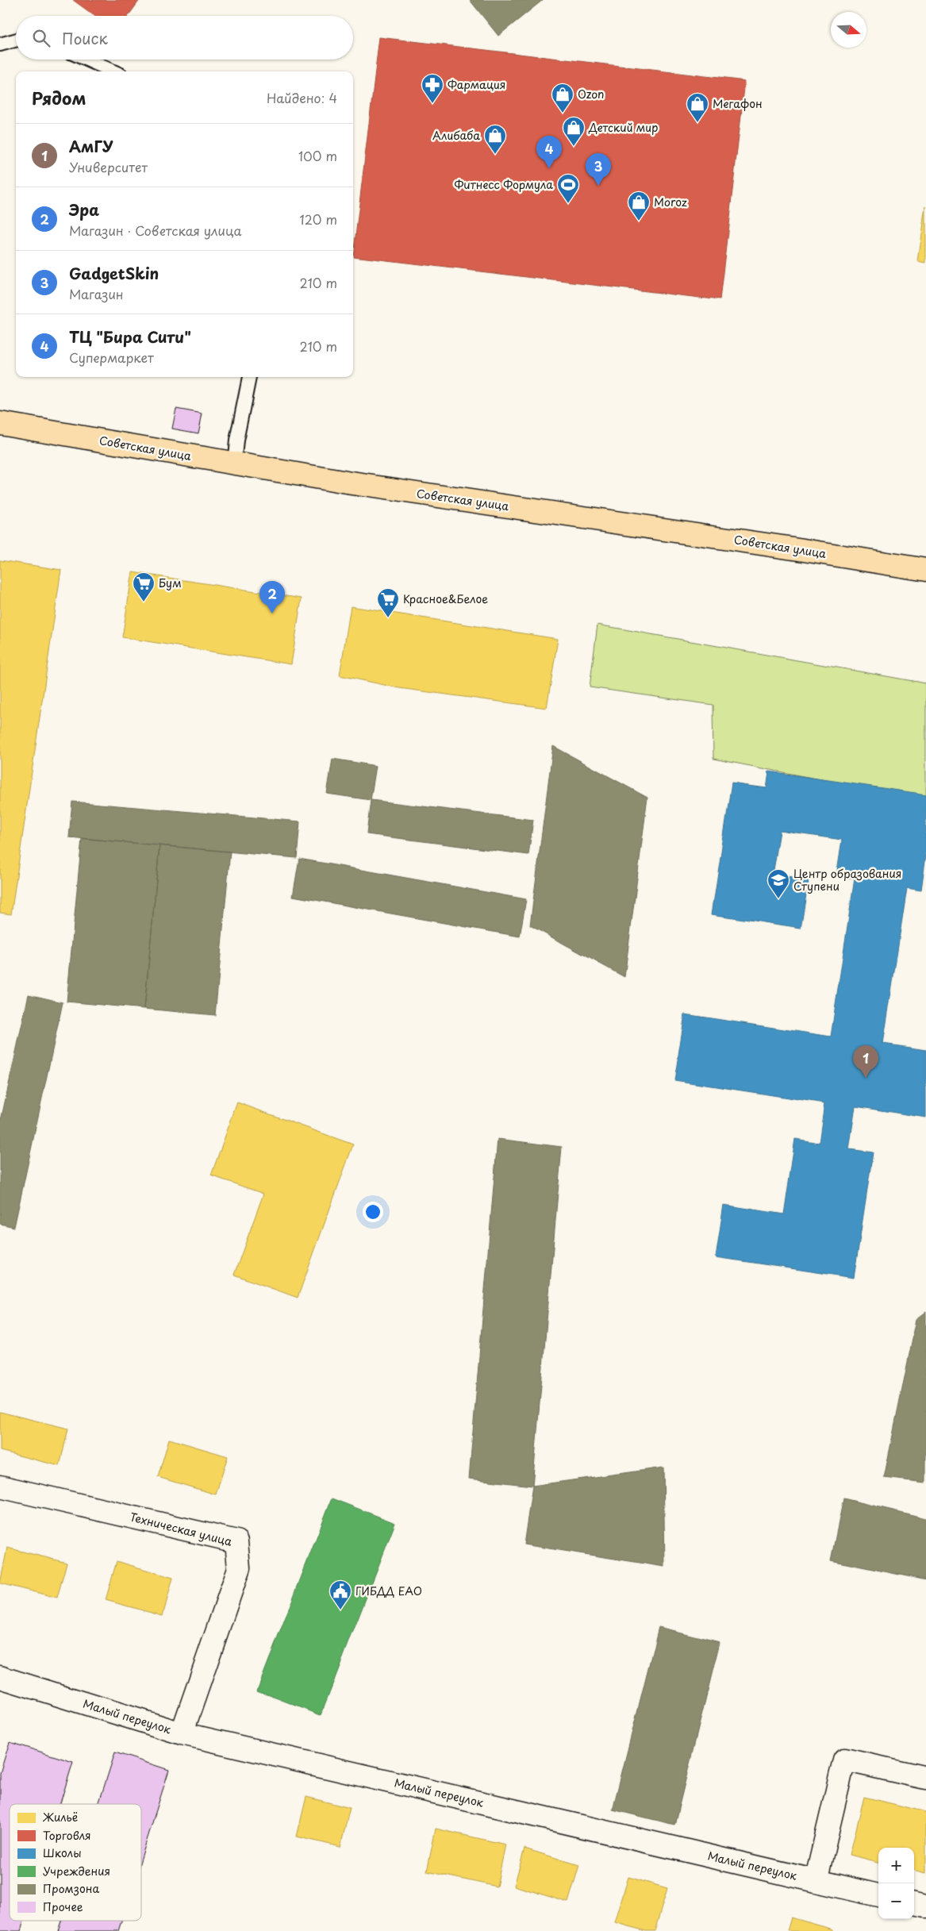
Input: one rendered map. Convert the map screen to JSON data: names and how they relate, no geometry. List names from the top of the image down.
{
  "streets": {
    "main road": ["Советская улица"],
    "street": ["Техническая улица", "Малый переулок"]
  },
  "crossings": [
    ["Техническая улица", "Малый переулок"]
  ],
  "places": {
    "pharmacy": ["Фармация"],
    "shop": [
      "Ozon",
      "Мегафон",
      "Детский мир",
      "Алибаба",
      "Moroz"
    ],
    "sports": ["Фитнесс Формула"],
    "supermarket": ["Бум", "Красное&Белое"],
    "school or university": ["Центр образования Ступени"],
    "public building": ["ГИБДД ЕАО"]
  },
  "legend": [
    "Жильё",
    "Торговля",
    "Школы",
    "Учреждения",
    "Промзона",
    "Прочее"
  ],
  "north": "right",
  "page": {
    "search": "Поиск",
    "heading": ["Рядом", "Найдено: 4"],
    "list": [
      {
        "mark": "1",
        "name": "АмГУ",
        "note": "Университет",
        "value": "100 m"
      },
      {
        "mark": "2",
        "name": "Эра",
        "note": "Магазин · Советская улица",
        "value": "120 m"
      },
      {
        "mark": "3",
        "name": "GadgetSkin",
        "note": "Магазин",
        "value": "210 m"
      },
      {
        "mark": "4",
        "name": "ТЦ \"Бира Сити\"",
        "note": "Супермаркет",
        "value": "210 m"
      }
    ],
    "pins": [
      "4",
      "3",
      "2",
      "1"
    ],
    "map_buttons": ["+", "−"]
  }
}
